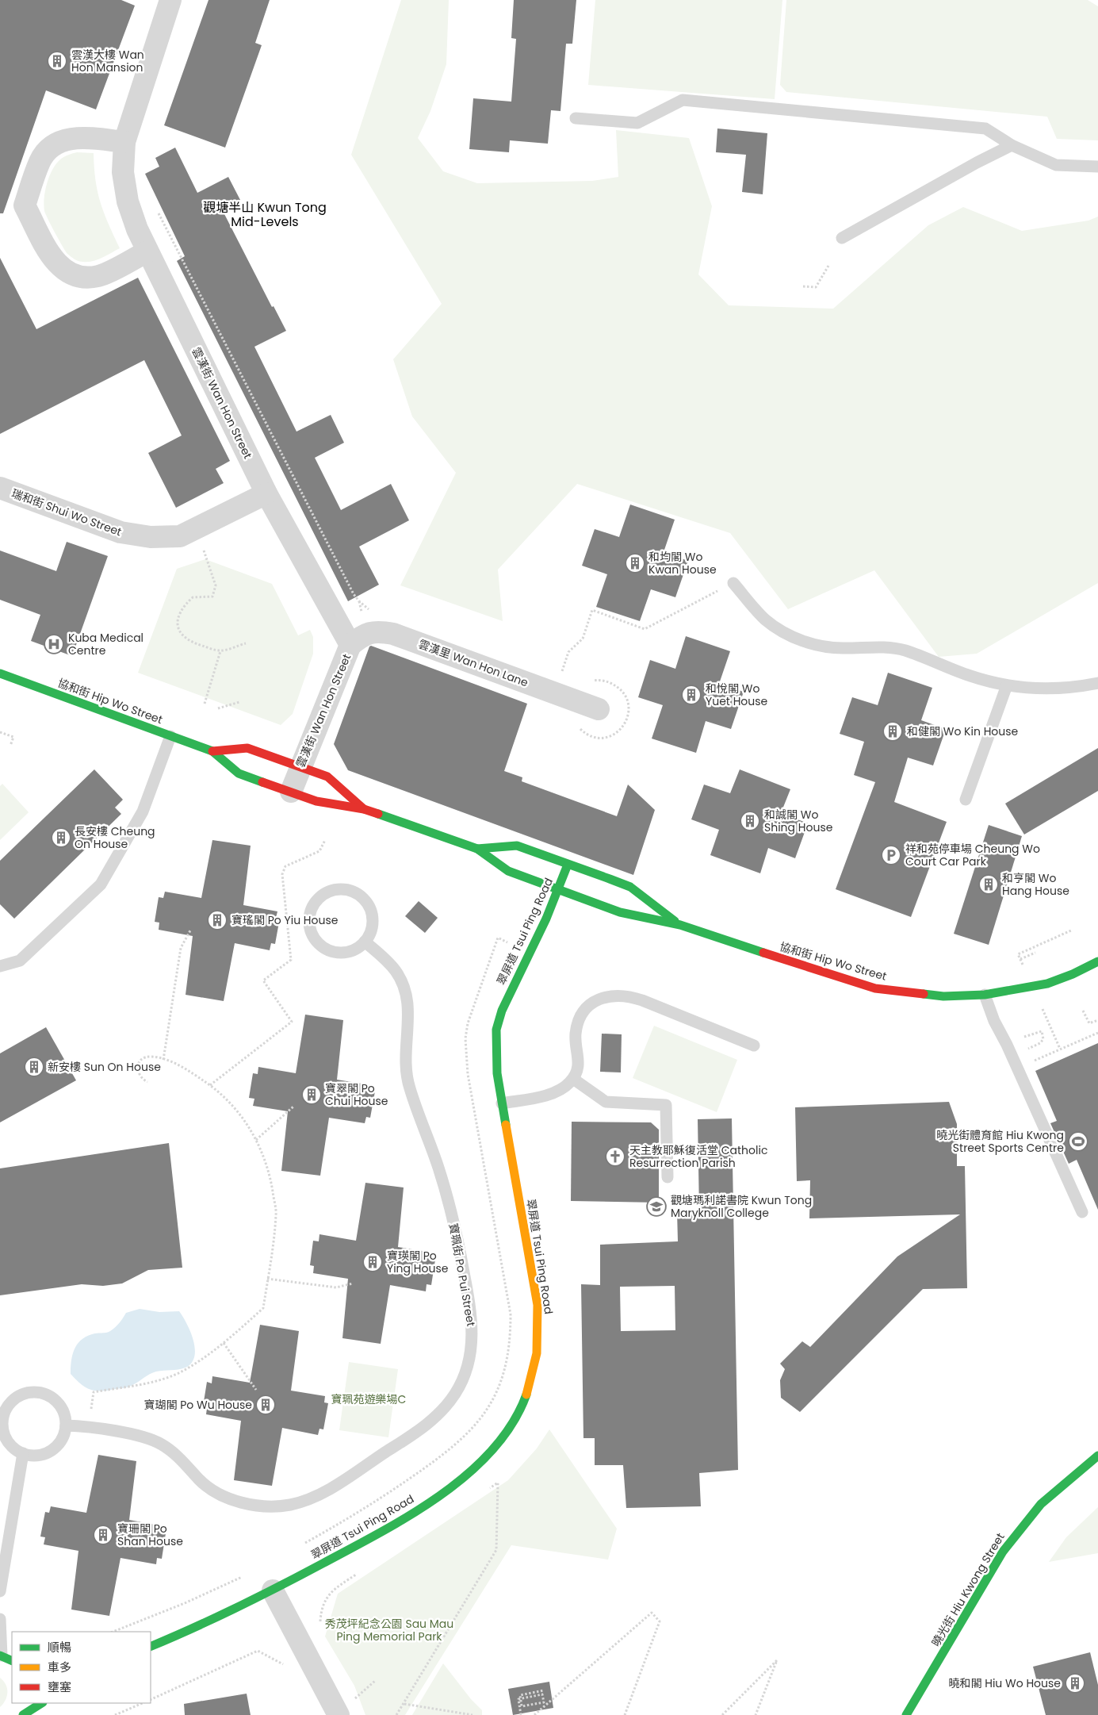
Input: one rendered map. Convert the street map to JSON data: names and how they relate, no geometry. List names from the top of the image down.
{
  "streets": {
    "main road": ["協和街 Hip Wo Street", "翠屏道 Tsui Ping Road", "曉光街 Hiu Kwong Street"],
    "street": ["雲漢街 Wan Hon Street", "瑞和街 Shui Wo Street", "雲漢里 Wan Hon Lane"],
    "lane": ["寶珮街 Po Pui Street"]
  },
  "crossings": [
    ["雲漢街 Wan Hon Street", "瑞和街 Shui Wo Street"],
    ["雲漢街 Wan Hon Street", "雲漢里 Wan Hon Lane"],
    ["雲漢街 Wan Hon Street", "協和街 Hip Wo Street"],
    ["協和街 Hip Wo Street", "翠屏道 Tsui Ping Road"]
  ],
  "districts": ["觀塘半山 Kwun Tong Mid-Levels"],
  "parks": ["寶珮苑遊樂場C", "秀茂坪紀念公園 Sau Mau Ping Memorial Park"],
  "places": {
    "building": [
      "雲漢大樓 Wan Hon Mansion",
      "和均閣 Wo Kwan House",
      "和悅閣 Wo Yuet House",
      "和健閣 Wo Kin House",
      "和誠閣 Wo Shing House",
      "長安樓 Cheung On House",
      "和亨閣 Wo Hang House",
      "寶瑤閣 Po Yiu House",
      "新安樓 Sun On House",
      "寶翠閣 Po Chui House",
      "寶瑛閣 Po Ying House",
      "寶瑚閣 Po Wu House",
      "寶珊閣 Po Shan House",
      "曉和閣 Hiu Wo House"
    ],
    "hospital": ["Kuba Medical Centre"],
    "parking": ["祥和苑停車場 Cheung Wo Court Car Park"],
    "sports": ["曉光街體育館 Hiu Kwong Street Sports Centre"],
    "church": ["天主教耶穌復活堂 Catholic Resurrection Parish"],
    "school or university": ["觀塘瑪利諾書院 Kwun Tong Maryknoll College"]
  },
  "legend": ["順暢", "車多", "壅塞"]
}
